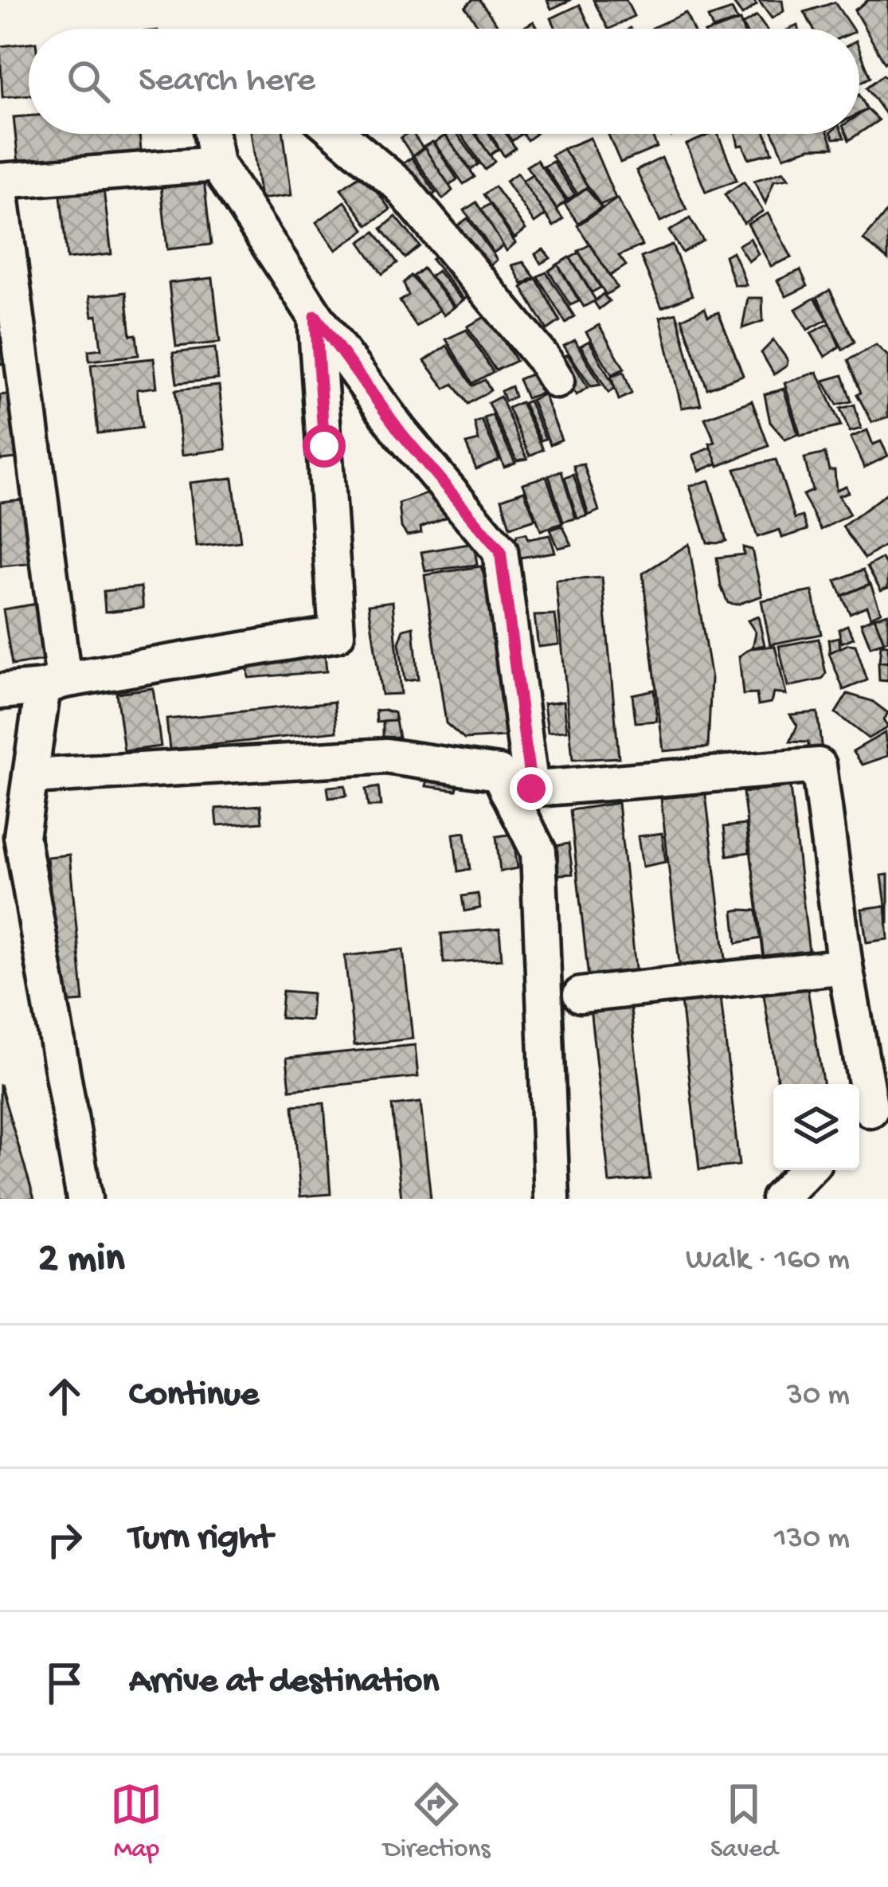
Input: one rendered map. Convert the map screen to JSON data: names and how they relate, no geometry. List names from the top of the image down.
{
  "page": {
    "search": "Search here",
    "heading": ["2 min", "Walk · 160 m"],
    "list": [
      ["Continue", "30 m"],
      ["Turn right", "130 m"],
      "Arrive at destination"
    ],
    "nav": ["Map", "Directions", "Saved"]
  }
}
